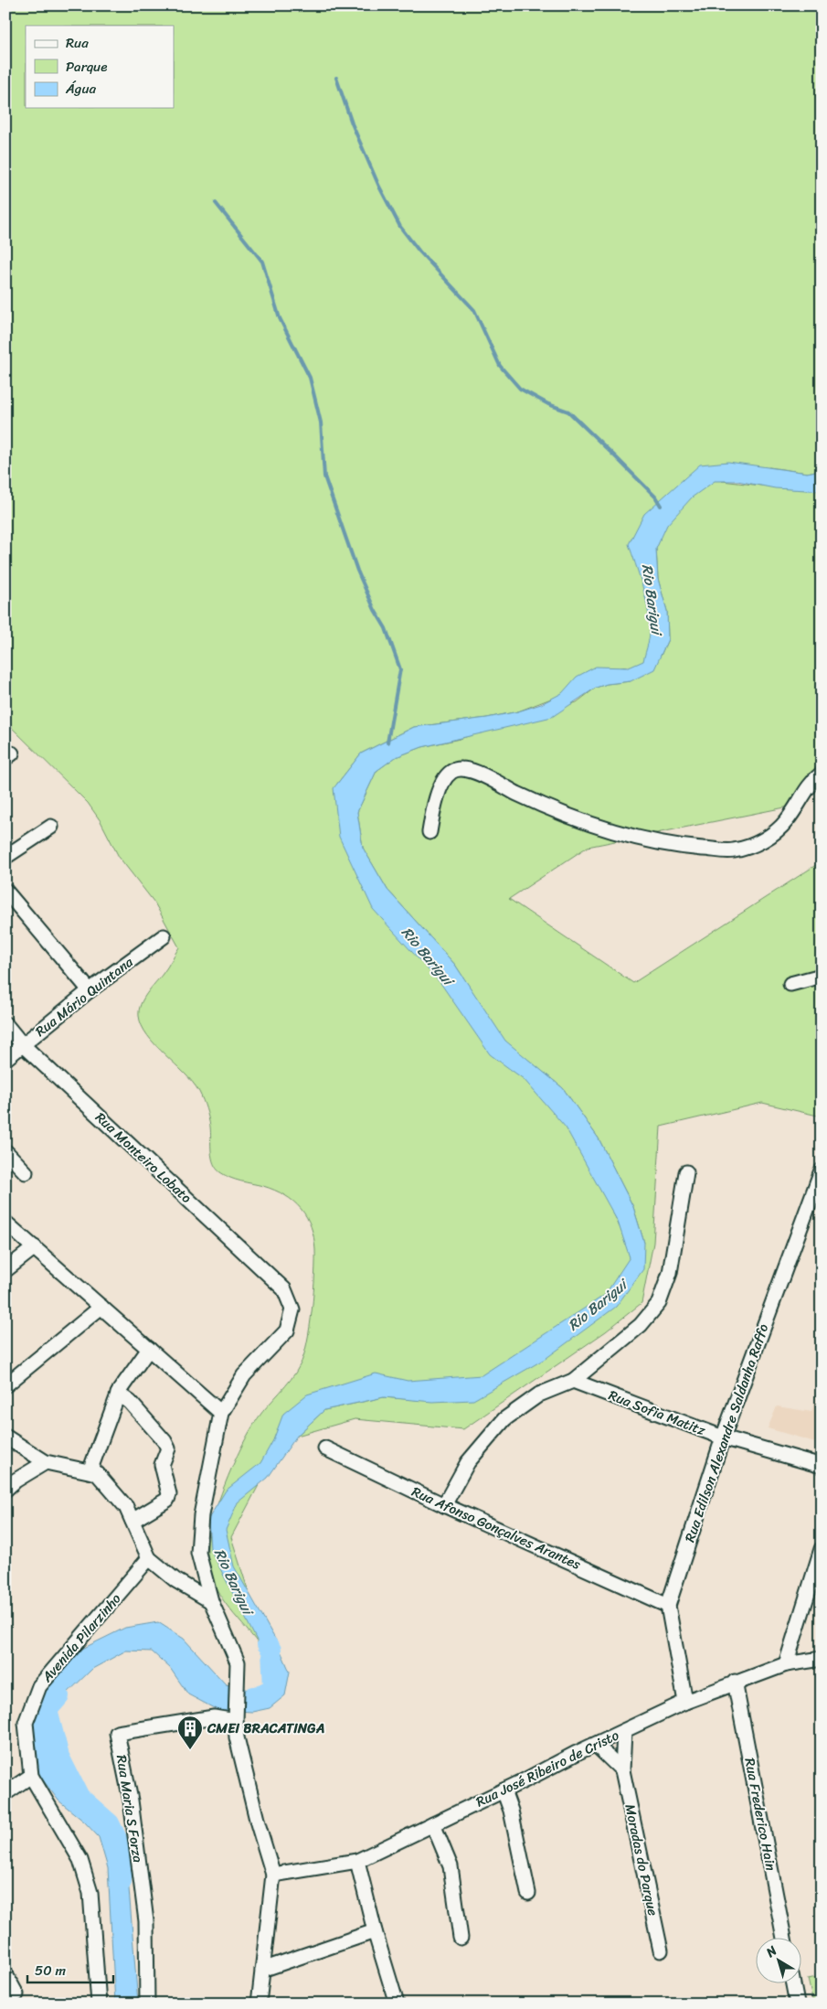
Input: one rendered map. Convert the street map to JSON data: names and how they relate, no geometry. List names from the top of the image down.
{
  "streets": {
    "street": [
      "Rua Mário Quintana",
      "Rua Monteiro Lobato",
      "Rua Sofia Matitz",
      "Rua Edilson Alexandre Saldanha Raffo",
      "Rua Afonso Gonçalves Arantes",
      "Avenida Pilarzinho",
      "Rua José Ribeiro de Cristo",
      "Rua Maria S Forza",
      "Rua Frederico Hain",
      "Moradas do Parque"
    ]
  },
  "crossings": [
    ["Rua Mário Quintana", "Rua Monteiro Lobato"],
    ["Rua Sofia Matitz", "Rua Edilson Alexandre Saldanha Raffo"],
    ["Rua Edilson Alexandre Saldanha Raffo", "Rua Afonso Gonçalves Arantes"],
    ["Rua Edilson Alexandre Saldanha Raffo", "Rua José Ribeiro de Cristo"],
    ["Rua José Ribeiro de Cristo", "Rua Frederico Hain"],
    ["Rua José Ribeiro de Cristo", "Moradas do Parque"]
  ],
  "water": ["Rio Barigui"],
  "places": {
    "building": ["CMEI BRACATINGA"]
  },
  "legend": ["Rua", "Parque", "Água"],
  "scale_bar": "50 m",
  "north": "top left"
}
